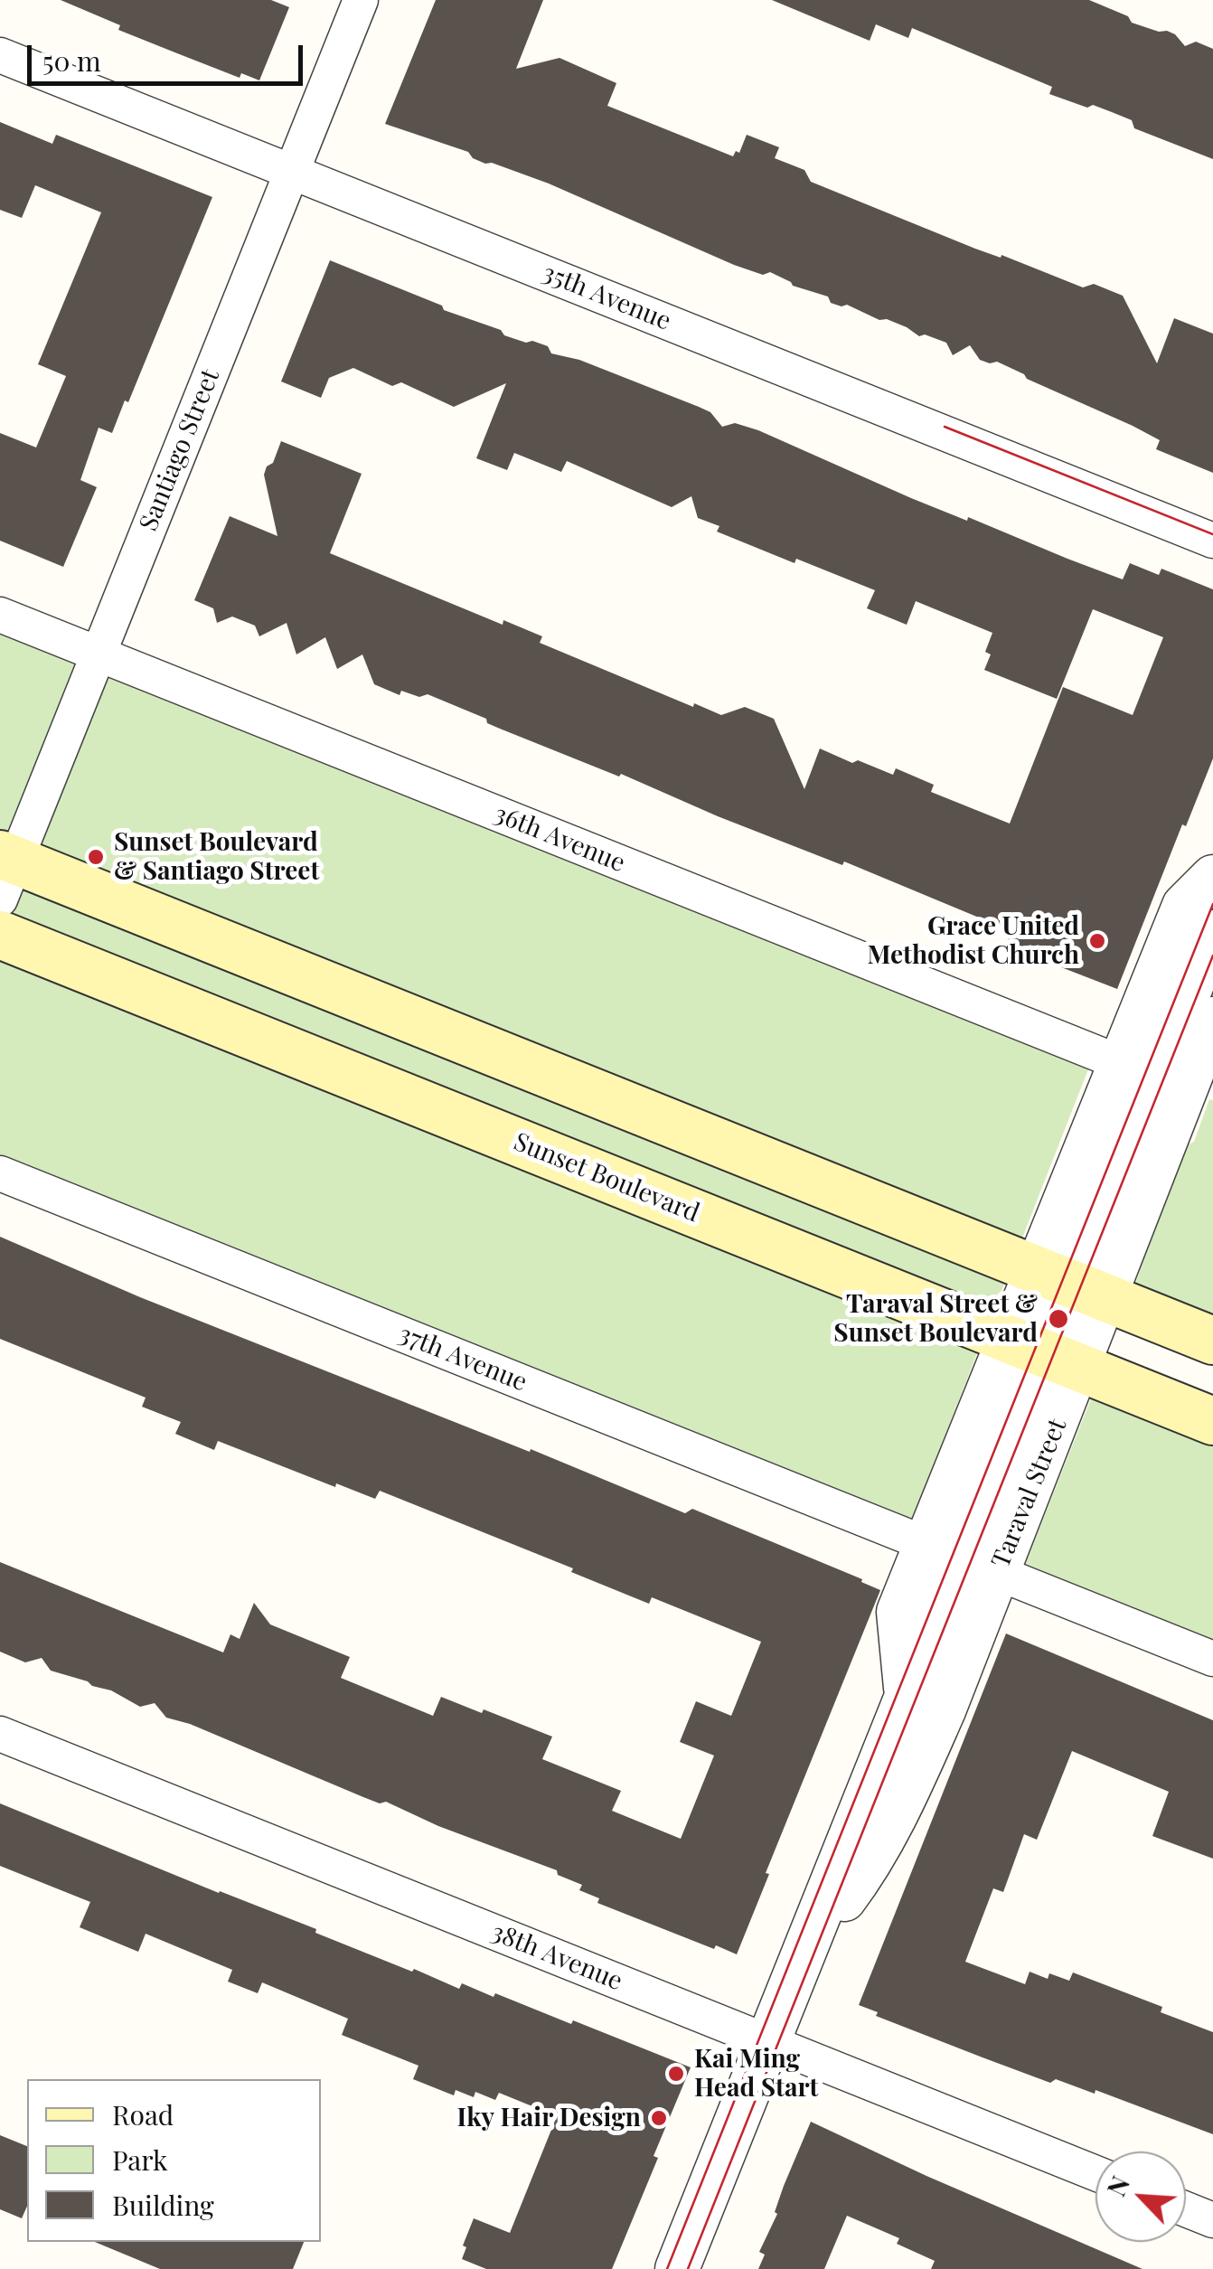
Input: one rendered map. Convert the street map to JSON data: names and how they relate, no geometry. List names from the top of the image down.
{
  "streets": {
    "main road": ["Sunset Boulevard"],
    "street": [
      "35th Avenue",
      "Santiago Street",
      "36th Avenue",
      "37th Avenue",
      "Taraval Street",
      "38th Avenue"
    ]
  },
  "crossings": [
    ["35th Avenue", "Santiago Street"],
    ["Santiago Street", "36th Avenue"],
    ["36th Avenue", "Taraval Street"],
    ["Sunset Boulevard", "Taraval Street"],
    ["37th Avenue", "Taraval Street"],
    ["Taraval Street", "38th Avenue"]
  ],
  "places": [
    "Sunset Boulevard & Santiago Street",
    "Grace United Methodist Church",
    "Taraval Street & Sunset Boulevard",
    "Kai Ming Head Start",
    "Iky Hair Design"
  ],
  "legend": ["Road", "Park", "Building"],
  "scale_bar": "50 m",
  "north": "top left"
}
